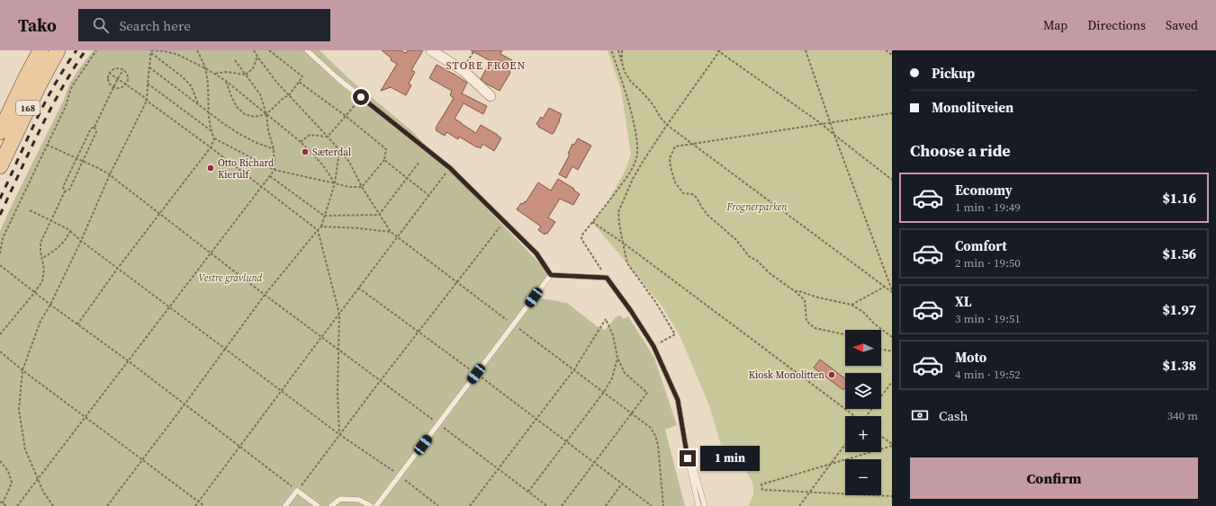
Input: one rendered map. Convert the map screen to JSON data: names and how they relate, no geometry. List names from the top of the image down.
{
  "streets": {
    "main road": ["168"]
  },
  "districts": ["STORE FRØEN"],
  "parks": ["Frognerparken", "Vestre gravlund"],
  "places": ["Sæterdal", "Otto Richard Kierulf", "Kiosk Monolitten"],
  "north": "left",
  "page": {
    "header": "Tako",
    "search": "Search here",
    "nav": ["Map", "Directions", "Saved"],
    "banner": ["Pickup", "Monolitveien"],
    "heading": "Choose a ride",
    "list": [
      {
        "name": "Economy",
        "note": "1 min · 19:49",
        "value": "$1.16"
      },
      {
        "name": "Comfort",
        "note": "2 min · 19:50",
        "value": "$1.56"
      },
      {
        "name": "XL",
        "note": "3 min · 19:51",
        "value": "$1.97"
      },
      {
        "name": "Moto",
        "note": "4 min · 19:52",
        "value": "$1.38"
      }
    ],
    "map_buttons": ["+", "−"],
    "pay": ["Cash", "340 m"],
    "bubble": "1 min",
    "buttons": "Confirm"
  }
}
